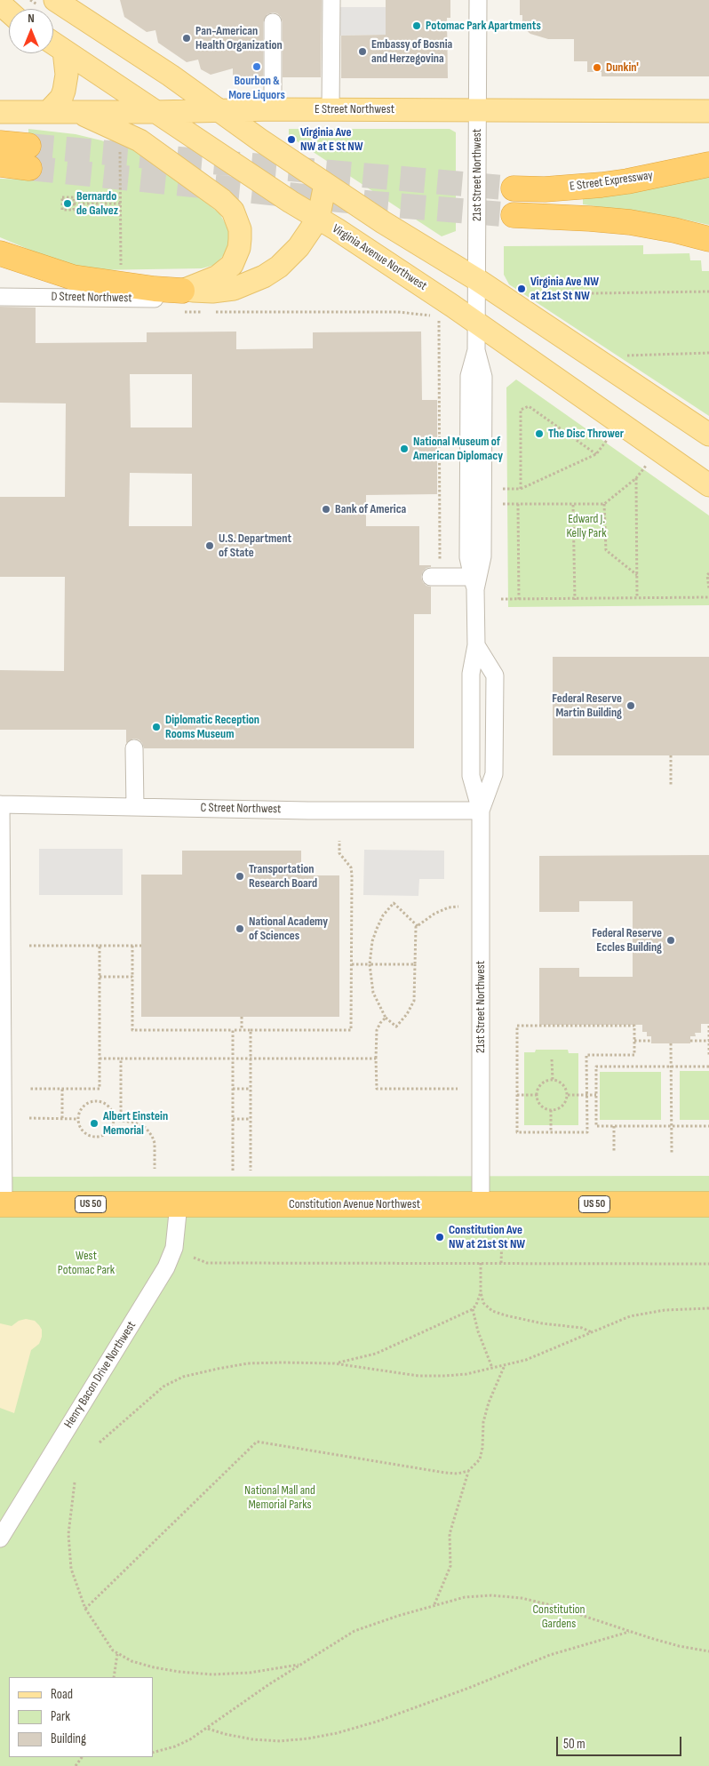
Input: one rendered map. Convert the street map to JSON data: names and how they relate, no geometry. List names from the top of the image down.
{
  "streets": {
    "highway": ["E Street Expressway", "US 50", "Constitution Avenue Northwest"],
    "main road": ["E Street Northwest", "Virginia Avenue Northwest"],
    "street": [
      "21st Street Northwest",
      "D Street Northwest",
      "C Street Northwest",
      "Henry Bacon Drive Northwest"
    ]
  },
  "crossings": [
    ["E Street Northwest", "21st Street Northwest"],
    ["E Street Northwest", "Virginia Avenue Northwest"],
    ["21st Street Northwest", "Virginia Avenue Northwest"],
    ["21st Street Northwest", "C Street Northwest"],
    ["21st Street Northwest", "Constitution Avenue Northwest"],
    ["Constitution Avenue Northwest", "Henry Bacon Drive Northwest"]
  ],
  "parks": [
    "Edward J. Kelly Park",
    "West Potomac Park",
    "National Mall and Memorial Parks",
    "Constitution Gardens"
  ],
  "places": [
    "Potomac Park Apartments",
    "Pan-American Health Organization",
    "Embassy of Bosnia and Herzegovina",
    "Bourbon & More Liquors",
    "Dunkin'",
    "Virginia Ave NW at E St NW",
    "Bernardo de Galvez",
    "Virginia Ave NW at 21st St NW",
    "The Disc Thrower",
    "National Museum of American Diplomacy",
    "Bank of America",
    "U.S. Department of State",
    "Federal Reserve Martin Building",
    "Diplomatic Reception Rooms Museum",
    "Transportation Research Board",
    "National Academy of Sciences",
    "Federal Reserve Eccles Building",
    "Albert Einstein Memorial",
    "Constitution Ave NW at 21st St NW"
  ],
  "legend": ["Road", "Park", "Building"],
  "scale_bar": "50 m",
  "north": "top"
}
